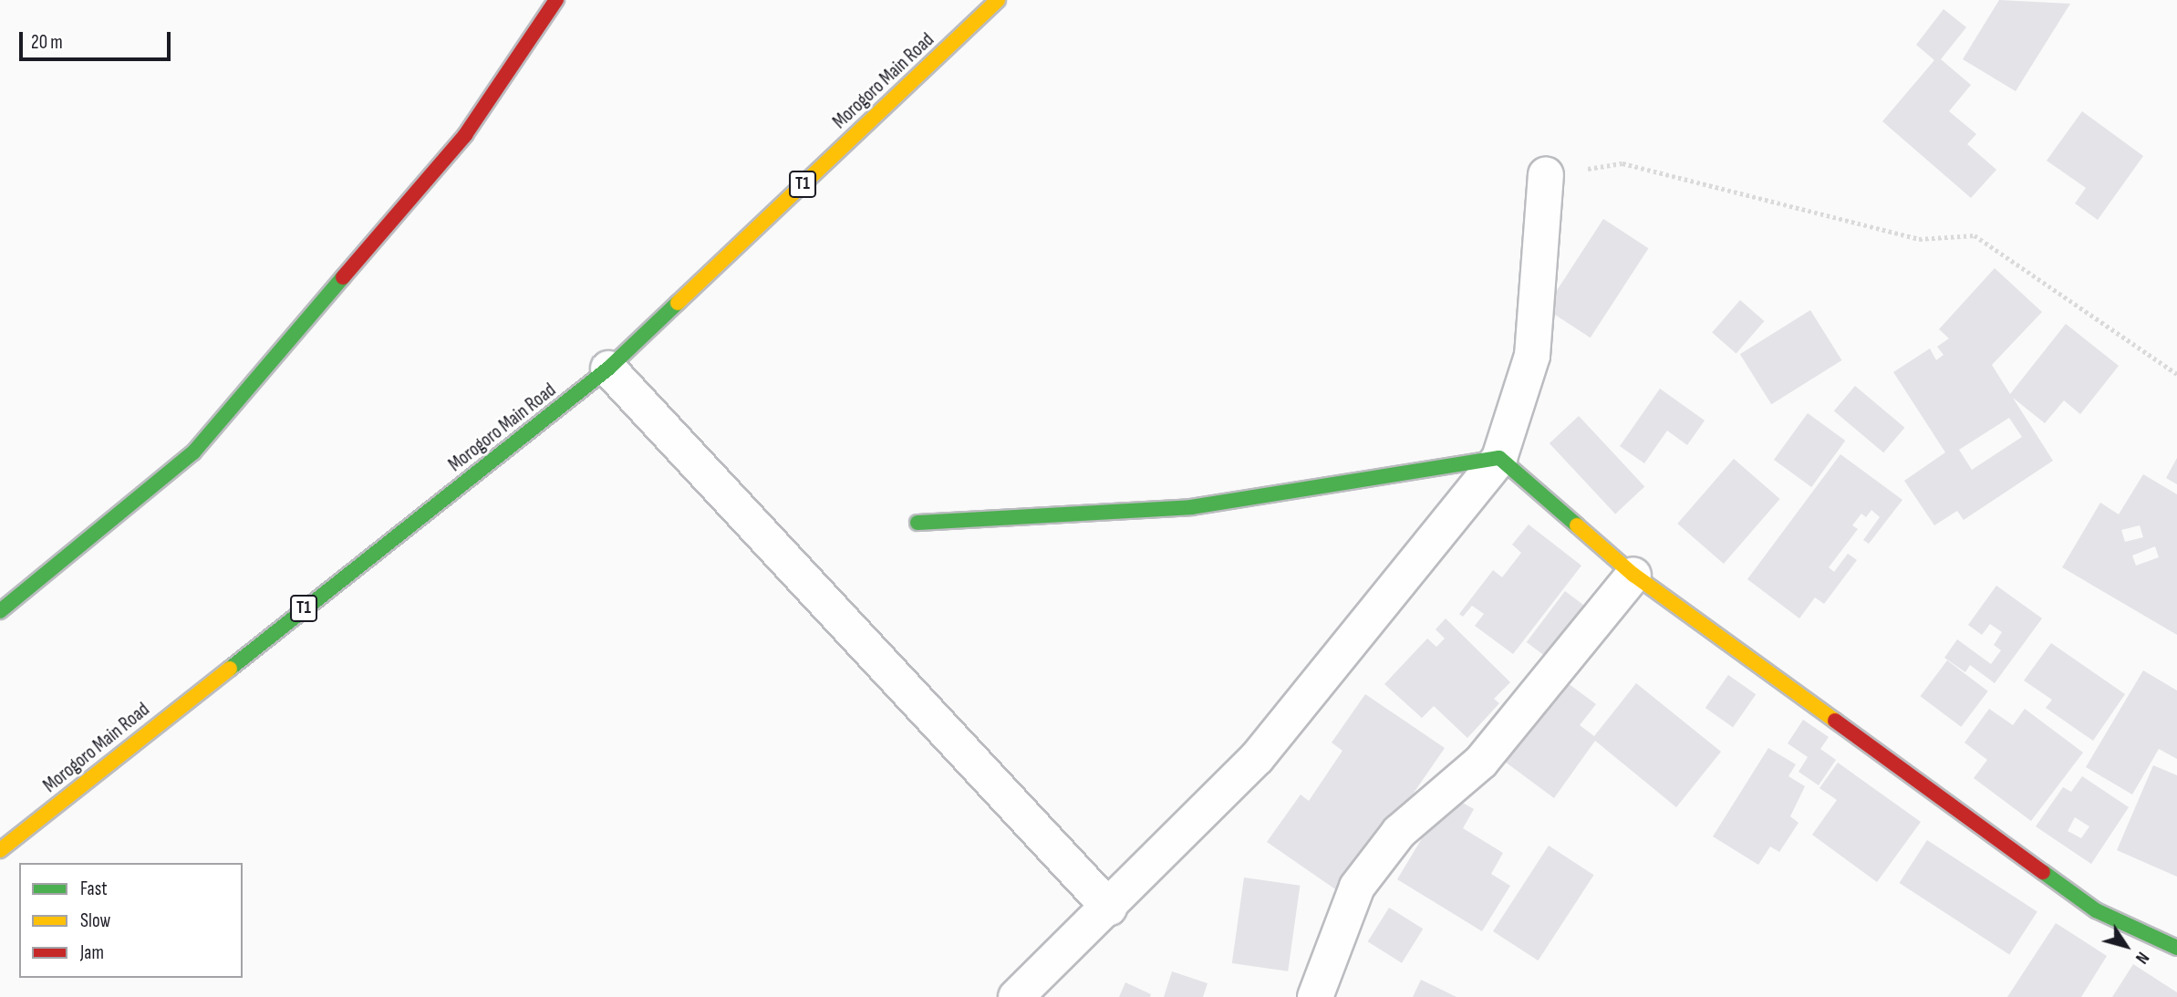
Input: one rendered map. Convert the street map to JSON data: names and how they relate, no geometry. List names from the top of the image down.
{
  "streets": {
    "main road": ["Morogoro Main Road", "T1"]
  },
  "legend": ["Fast", "Slow", "Jam"],
  "scale_bar": "20 m",
  "north": "bottom right"
}
